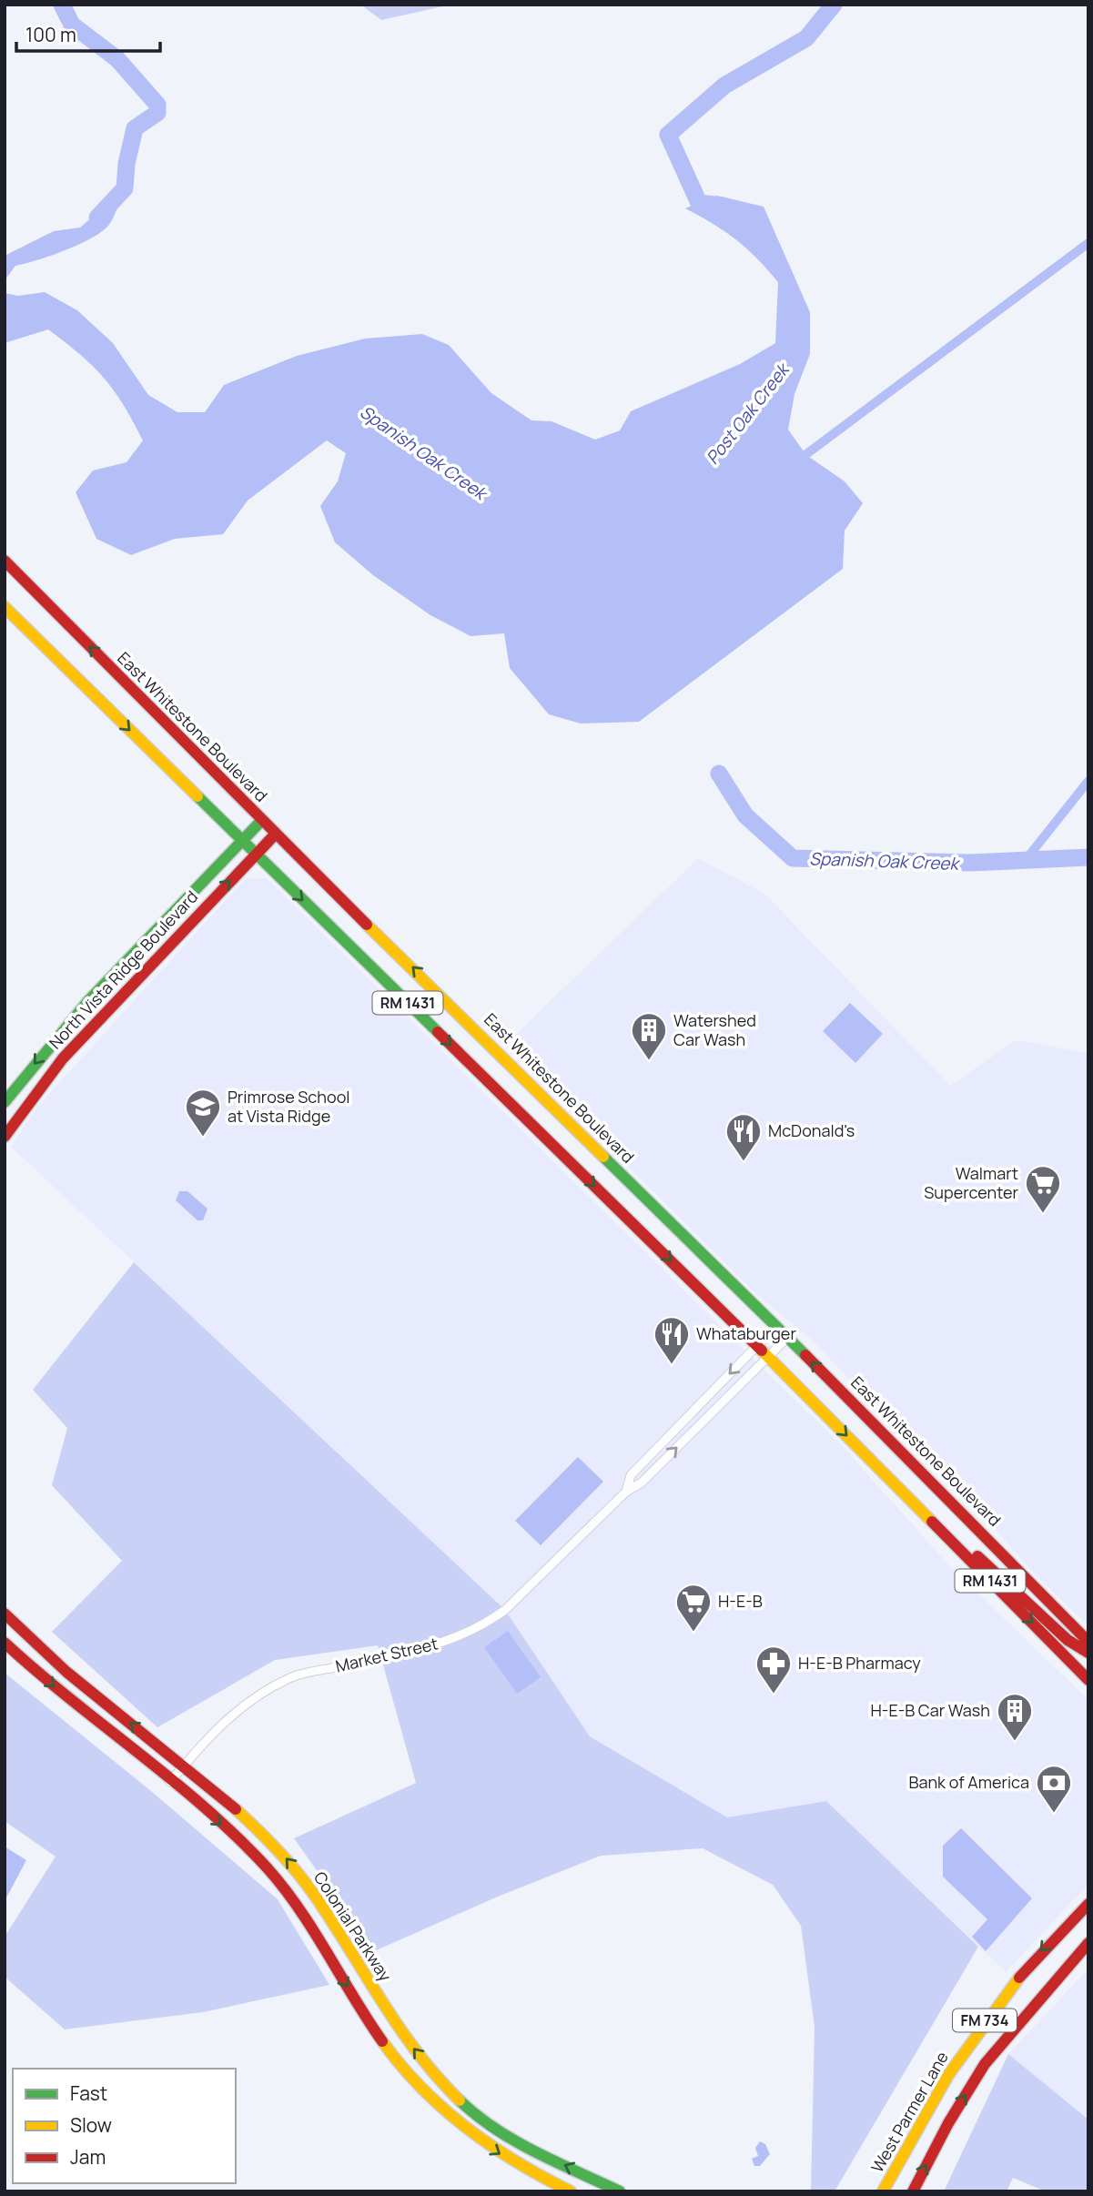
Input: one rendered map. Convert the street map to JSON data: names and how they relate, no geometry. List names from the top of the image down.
{
  "streets": {
    "main road": [
      "East Whitestone Boulevard",
      "North Vista Ridge Boulevard",
      "RM 1431",
      "Colonial Parkway",
      "FM 734",
      "West Parmer Lane"
    ],
    "street": ["Market Street"]
  },
  "crossings": [
    ["East Whitestone Boulevard", "North Vista Ridge Boulevard"],
    ["East Whitestone Boulevard", "Market Street"],
    ["North Vista Ridge Boulevard", "RM 1431"],
    ["RM 1431", "Market Street"],
    ["Market Street", "Colonial Parkway"]
  ],
  "water": ["Post Oak Creek", "Spanish Oak Creek"],
  "places": {
    "building": ["Watershed Car Wash", "H-E-B Car Wash"],
    "school or university": ["Primrose School at Vista Ridge"],
    "restaurant": ["McDonald's", "Whataburger"],
    "supermarket": ["Walmart Supercenter", "H-E-B"],
    "pharmacy": ["H-E-B Pharmacy"],
    "bank": ["Bank of America"]
  },
  "legend": ["Fast", "Slow", "Jam"],
  "scale_bar": "100 m"
}
